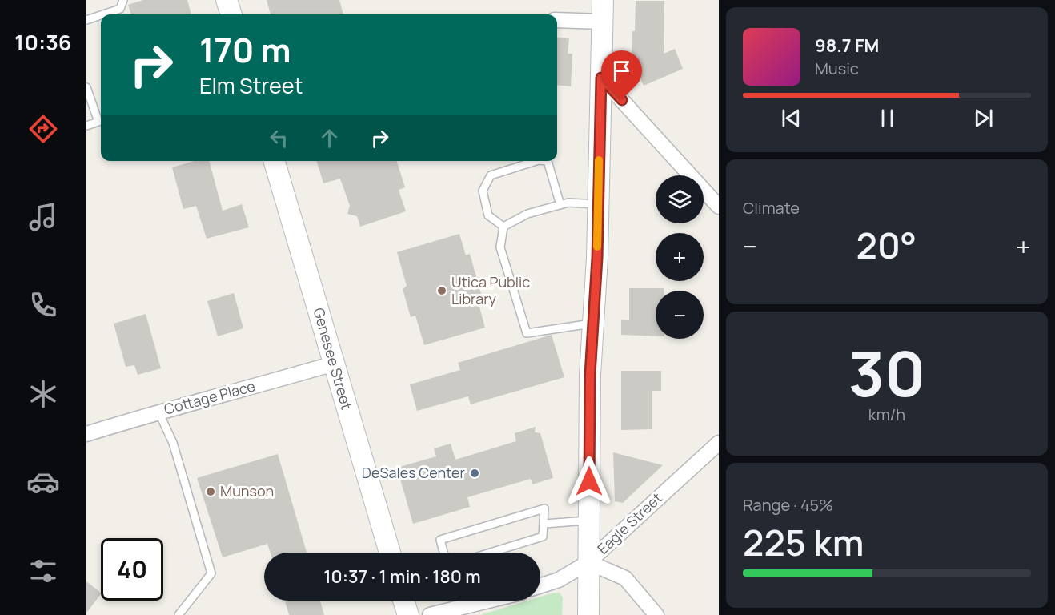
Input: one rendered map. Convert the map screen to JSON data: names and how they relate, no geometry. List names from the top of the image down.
{
  "streets": {
    "street": ["Genesee Street", "Cottage Place", "Eagle Street"]
  },
  "crossings": [
    ["Genesee Street", "Cottage Place"]
  ],
  "places": ["Utica Public Library", "DeSales Center", "Munson"],
  "page": {
    "tabs": "10:36",
    "turn": ["170 m", "Elm Street"],
    "song": ["98.7 FM", "Music"],
    "tile": [
      "Climate",
      ["30", "km/h"],
      ["Range · 45%", "225 km"]
    ],
    "map_buttons": ["+", "−"],
    "heat": ["−", "20°", "+"],
    "limit": "40",
    "trip": "10:37 · 1 min · 180 m"
  }
}
